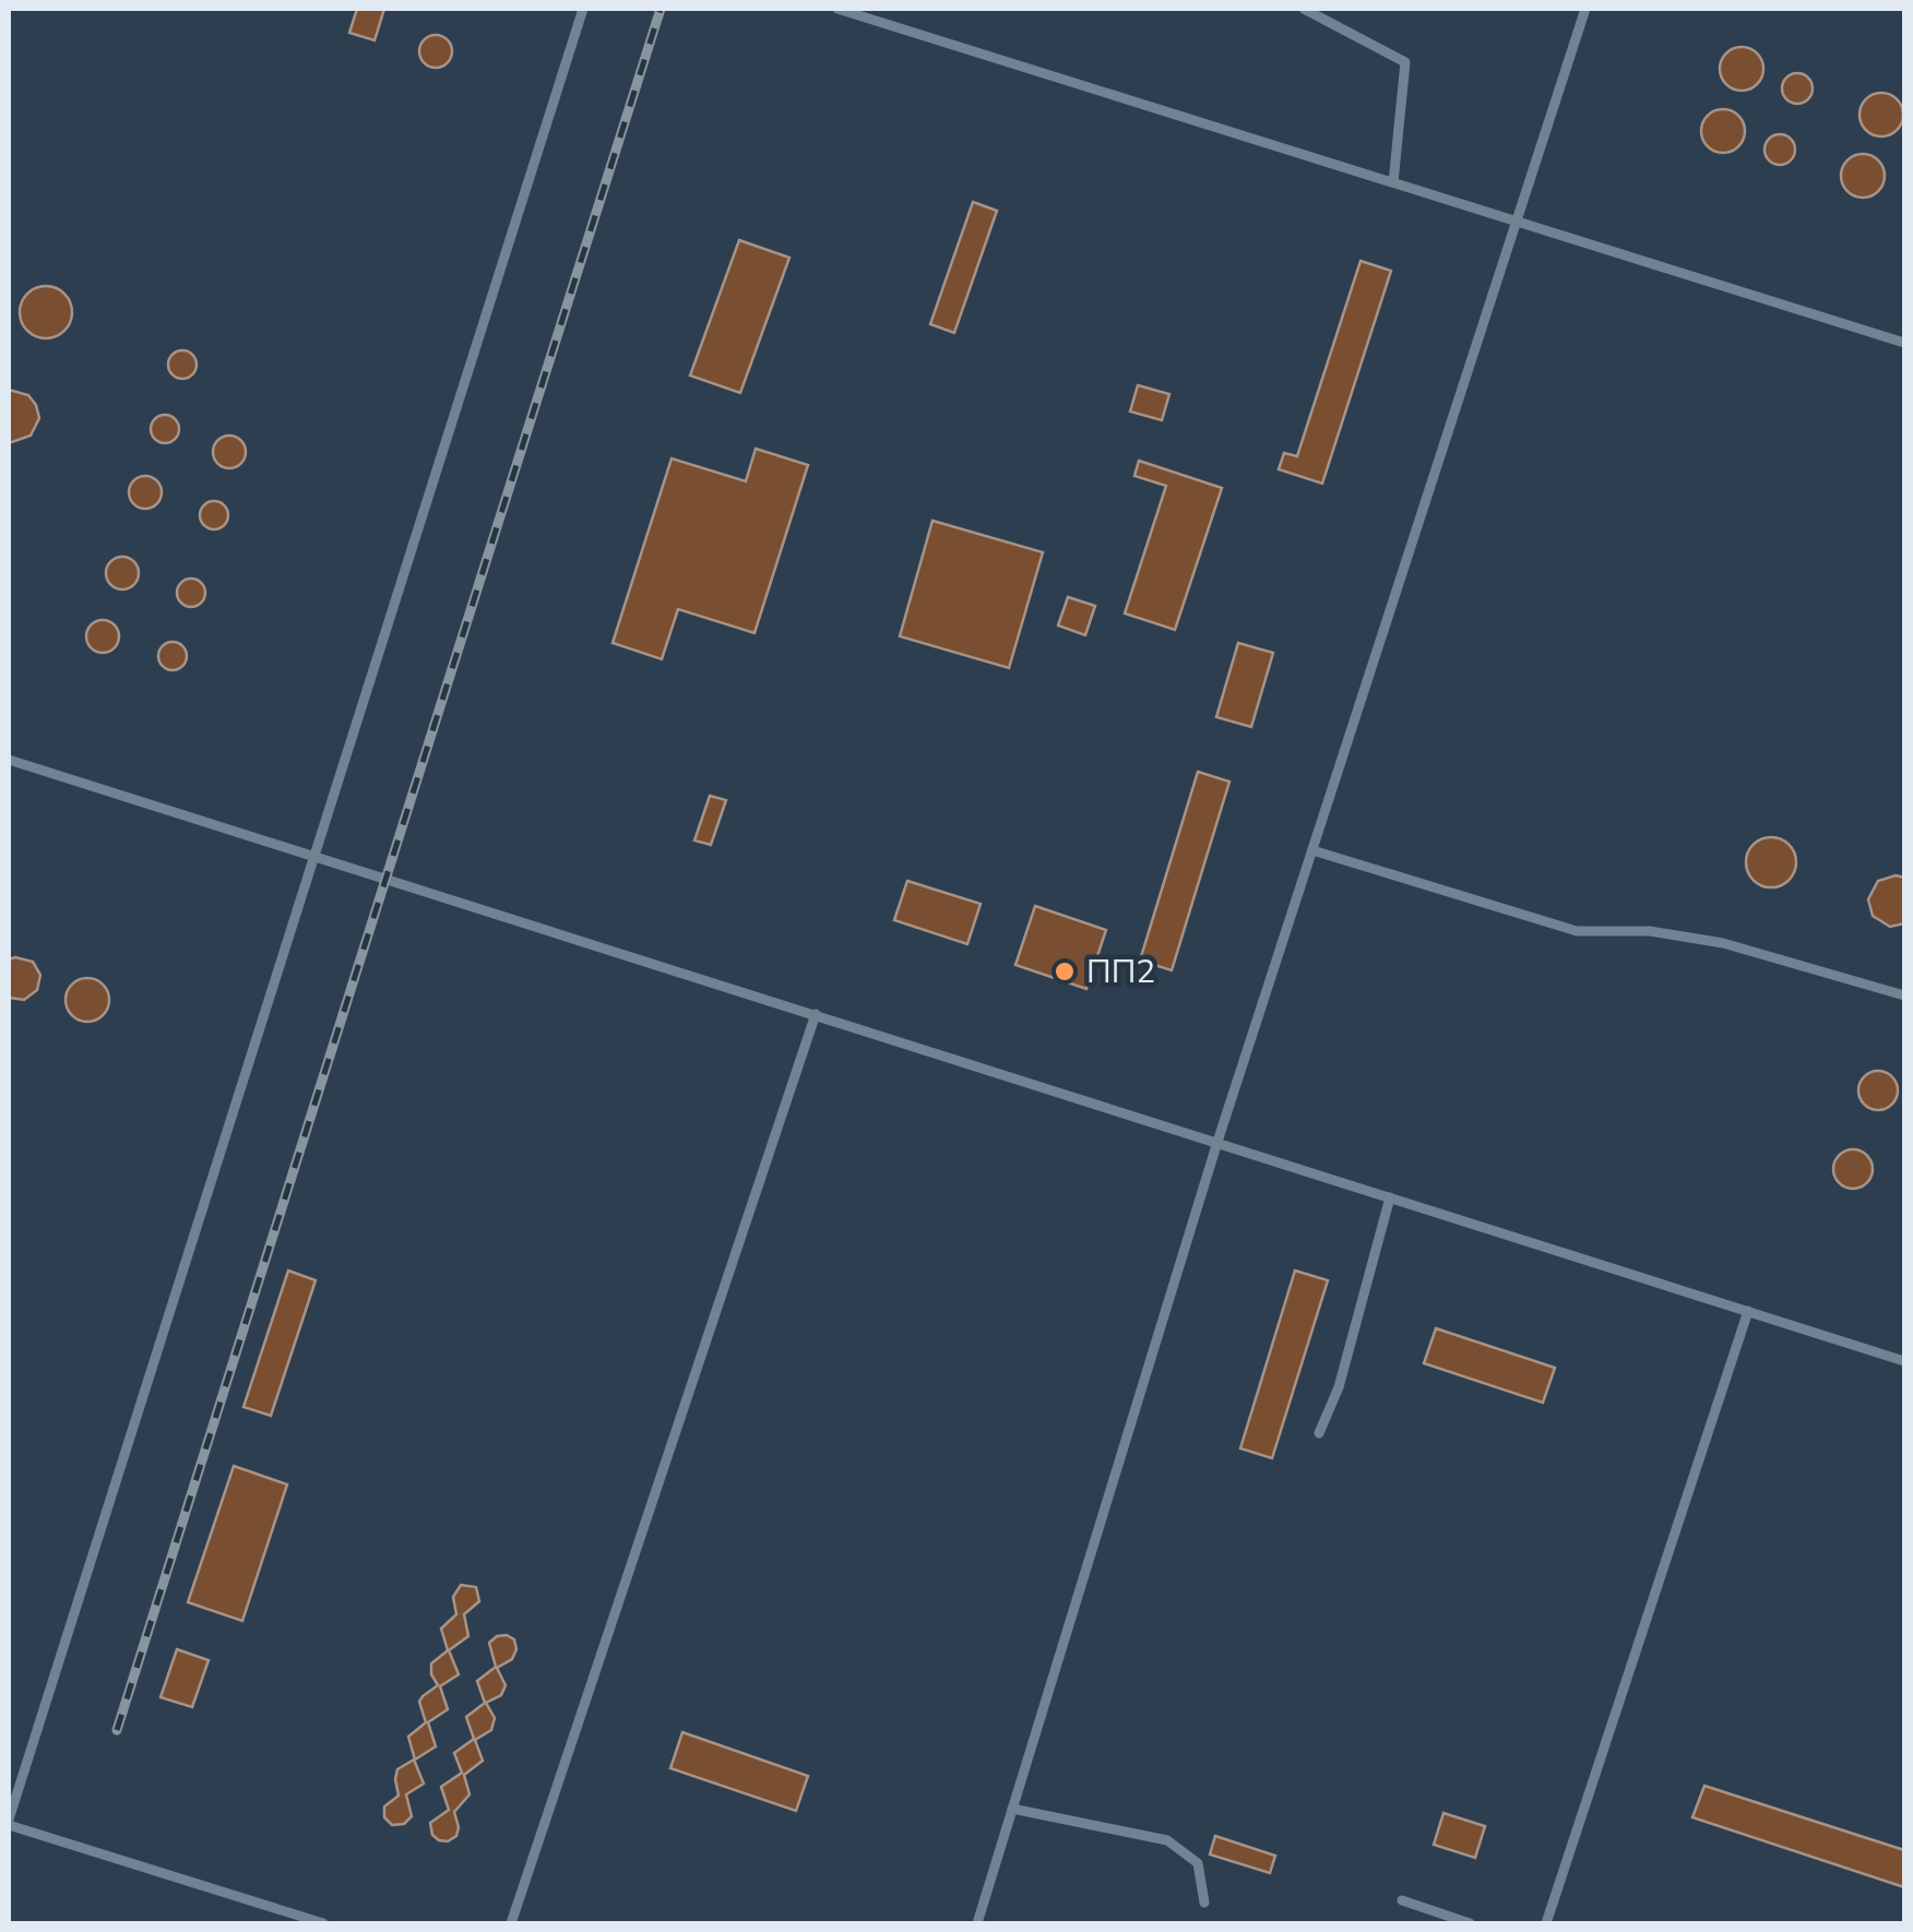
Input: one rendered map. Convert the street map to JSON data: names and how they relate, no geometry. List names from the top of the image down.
{
  "places": ["ПП2"]
}
